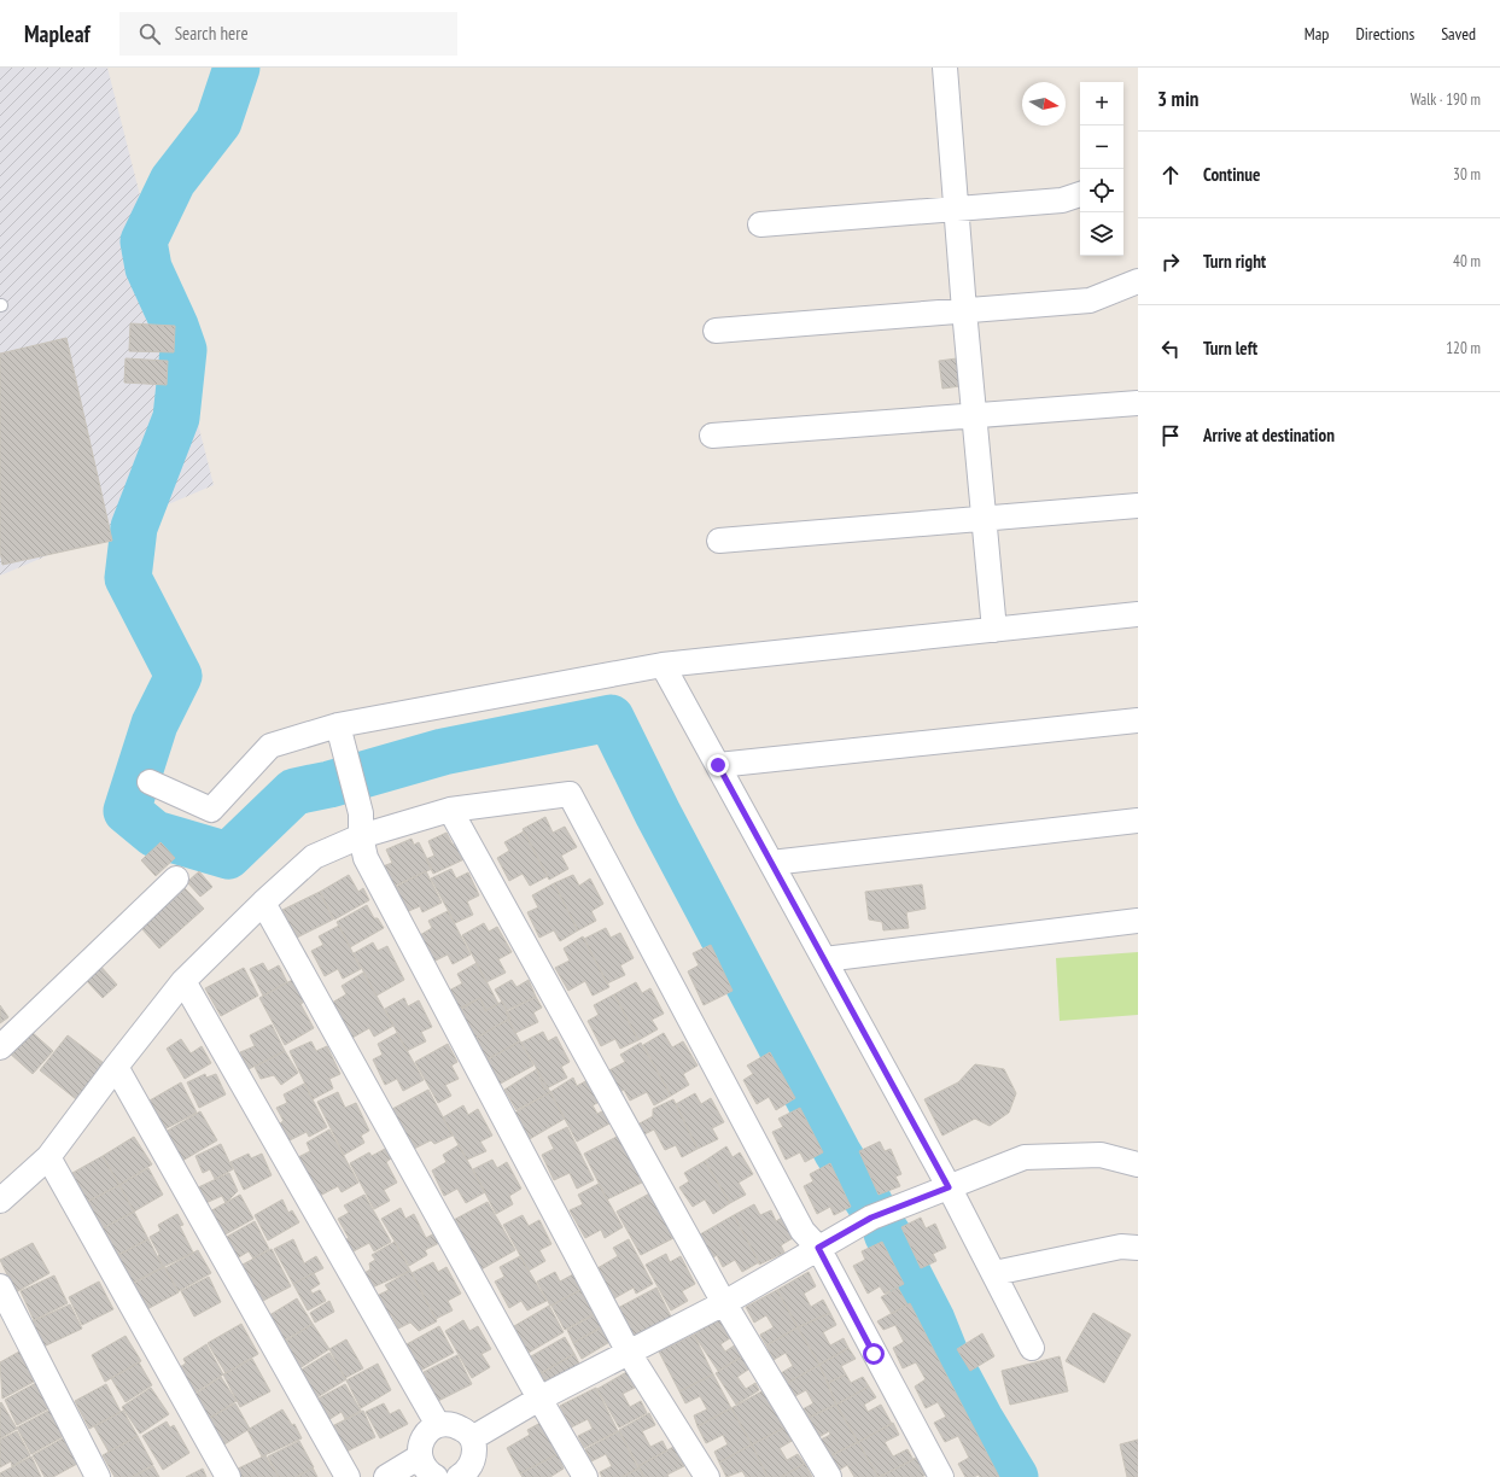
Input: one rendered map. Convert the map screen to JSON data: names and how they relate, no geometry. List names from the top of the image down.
{
  "north": "right",
  "page": {
    "header": "Mapleaf",
    "search": "Search here",
    "nav": ["Map", "Directions", "Saved"],
    "heading": ["3 min", "Walk · 190 m"],
    "map_buttons": ["+", "−"],
    "list": [
      ["Continue", "30 m"],
      ["Turn right", "40 m"],
      ["Turn left", "120 m"],
      "Arrive at destination"
    ]
  }
}
